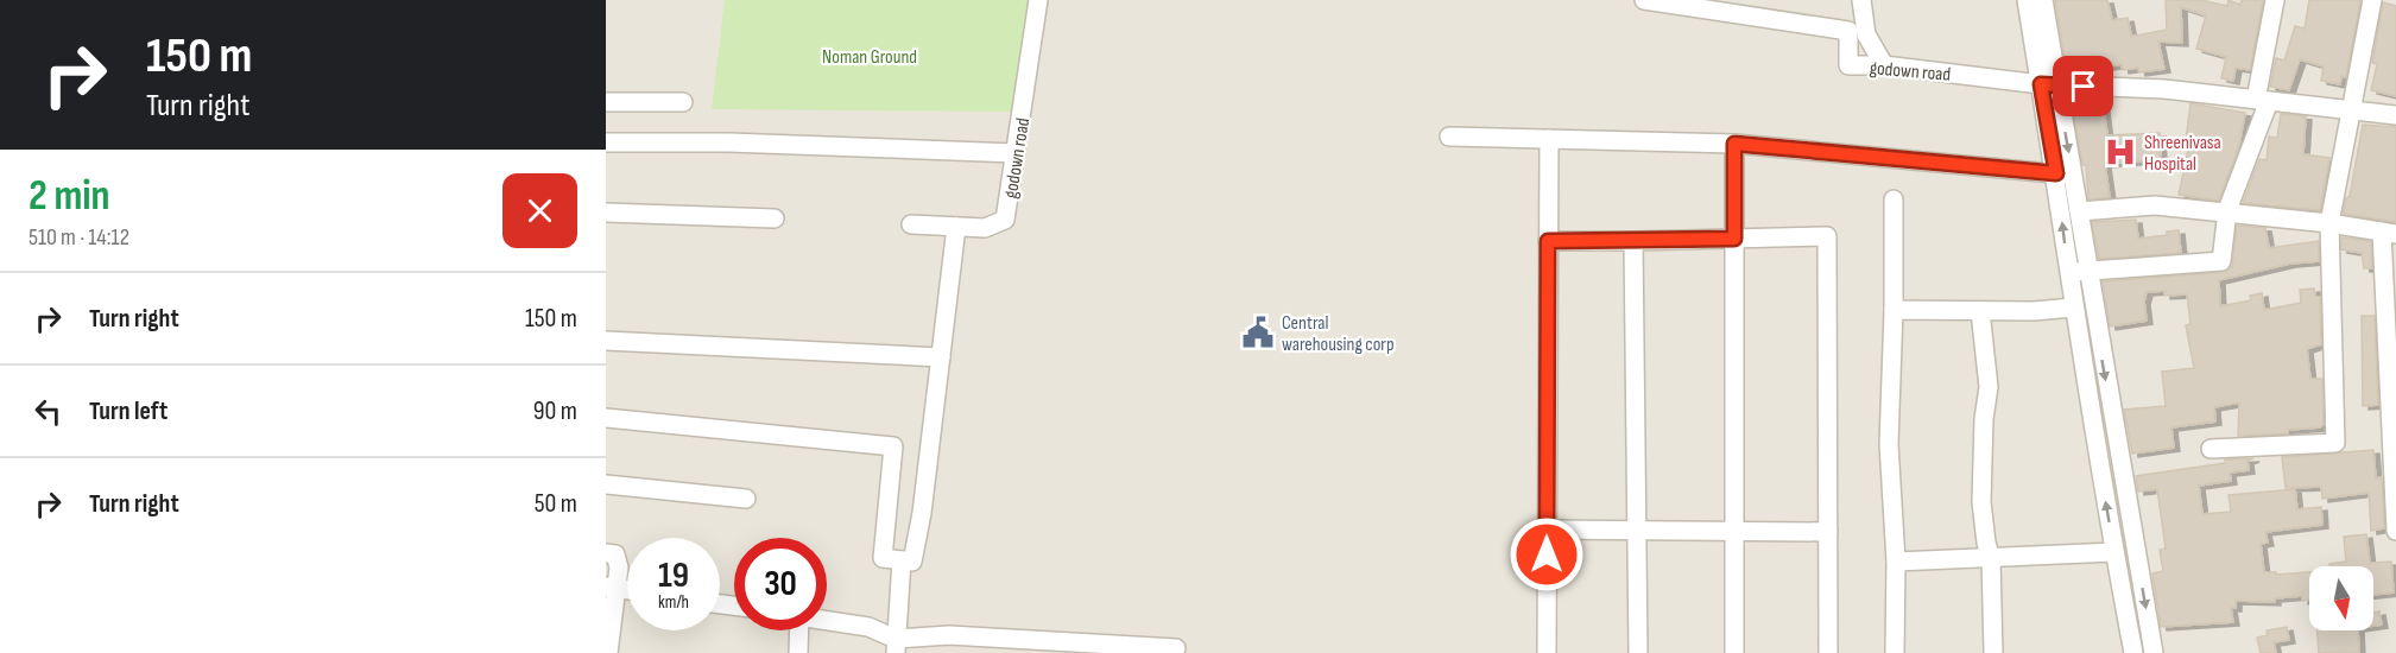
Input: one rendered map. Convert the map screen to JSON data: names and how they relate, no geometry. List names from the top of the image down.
{
  "streets": {
    "street": ["godown road"]
  },
  "parks": ["Noman Ground"],
  "places": {
    "hospital": ["Shreenivasa Hospital"],
    "public building": ["Central warehousing corp"]
  },
  "north": "bottom",
  "page": {
    "turn": ["150 m", "Turn right"],
    "heading": ["2 min", "510 m · 14:12"],
    "list": [
      {
        "name": "Turn right",
        "value": "150 m"
      },
      {
        "name": "Turn left",
        "value": "90 m"
      },
      {
        "name": "Turn right",
        "value": "50 m"
      }
    ],
    "speed": "19 km/h",
    "limit": "30"
  }
}
